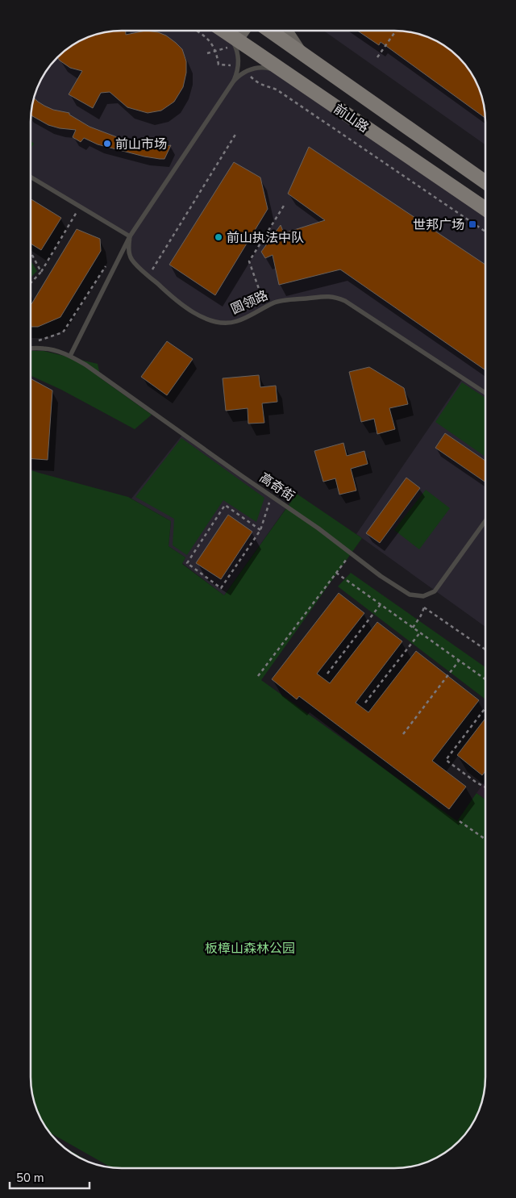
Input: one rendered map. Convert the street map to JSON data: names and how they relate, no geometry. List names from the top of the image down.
{
  "streets": {
    "main road": ["前山路"],
    "lane": ["圆领路", "高奇街"]
  },
  "parks": ["板樟山森林公园"],
  "places": {
    "other": ["前山市场", "前山执法中队"],
    "transit": ["世邦广场"]
  },
  "scale_bar": "50 m"
}
